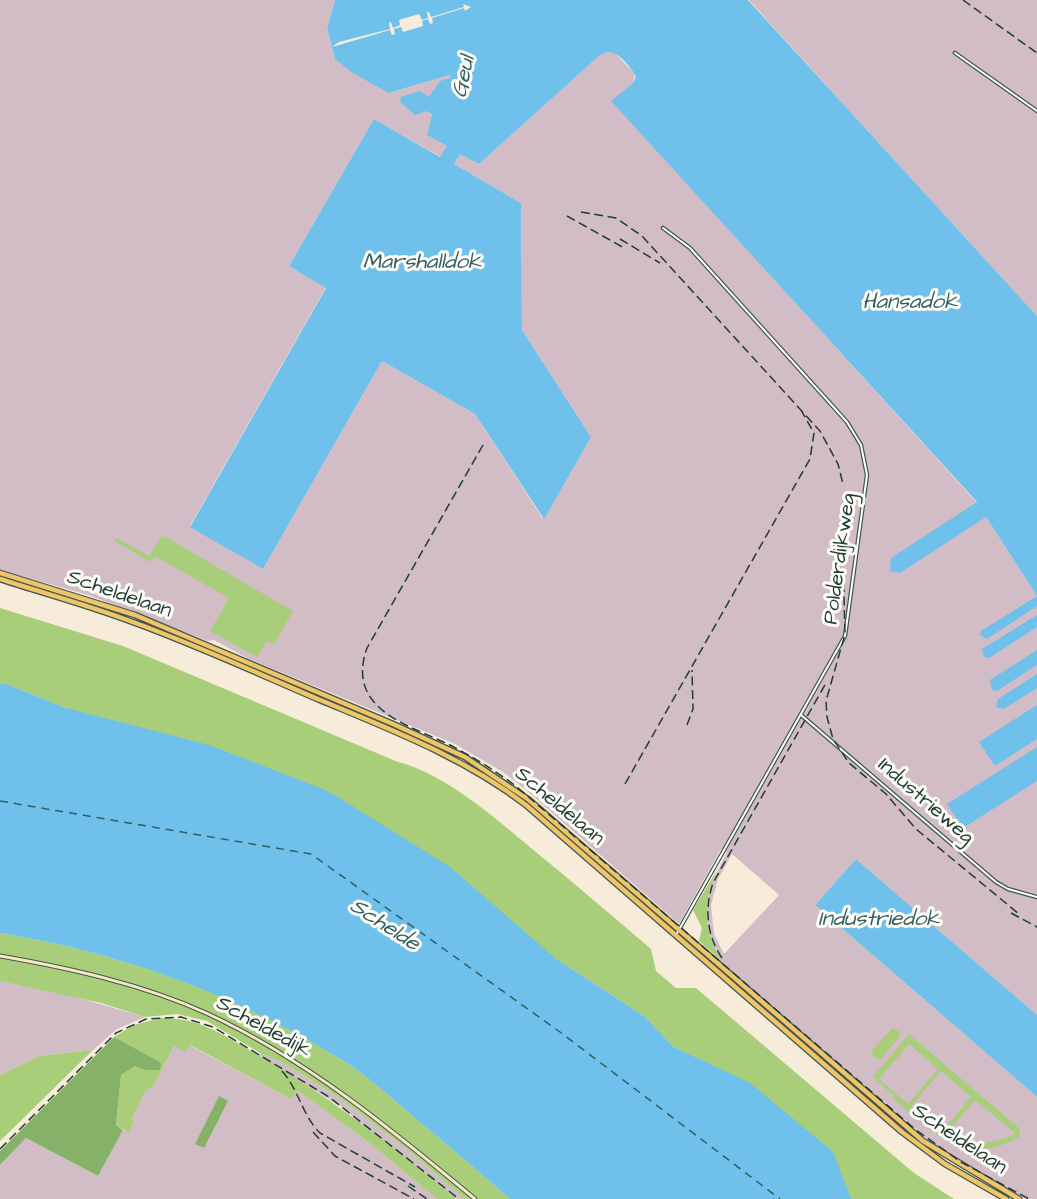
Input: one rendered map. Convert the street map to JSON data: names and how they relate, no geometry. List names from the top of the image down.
{
  "streets": {
    "main road": ["Scheldelaan"],
    "street": ["Polderdijkweg", "Industrieweg", "Scheldedijk"]
  },
  "crossings": [
    ["Polderdijkweg", "Scheldelaan"],
    ["Polderdijkweg", "Industrieweg"]
  ],
  "water": [
    "Geul",
    "Marshalldok",
    "Hansadok",
    "Industriedok",
    "Schelde"
  ]
}
